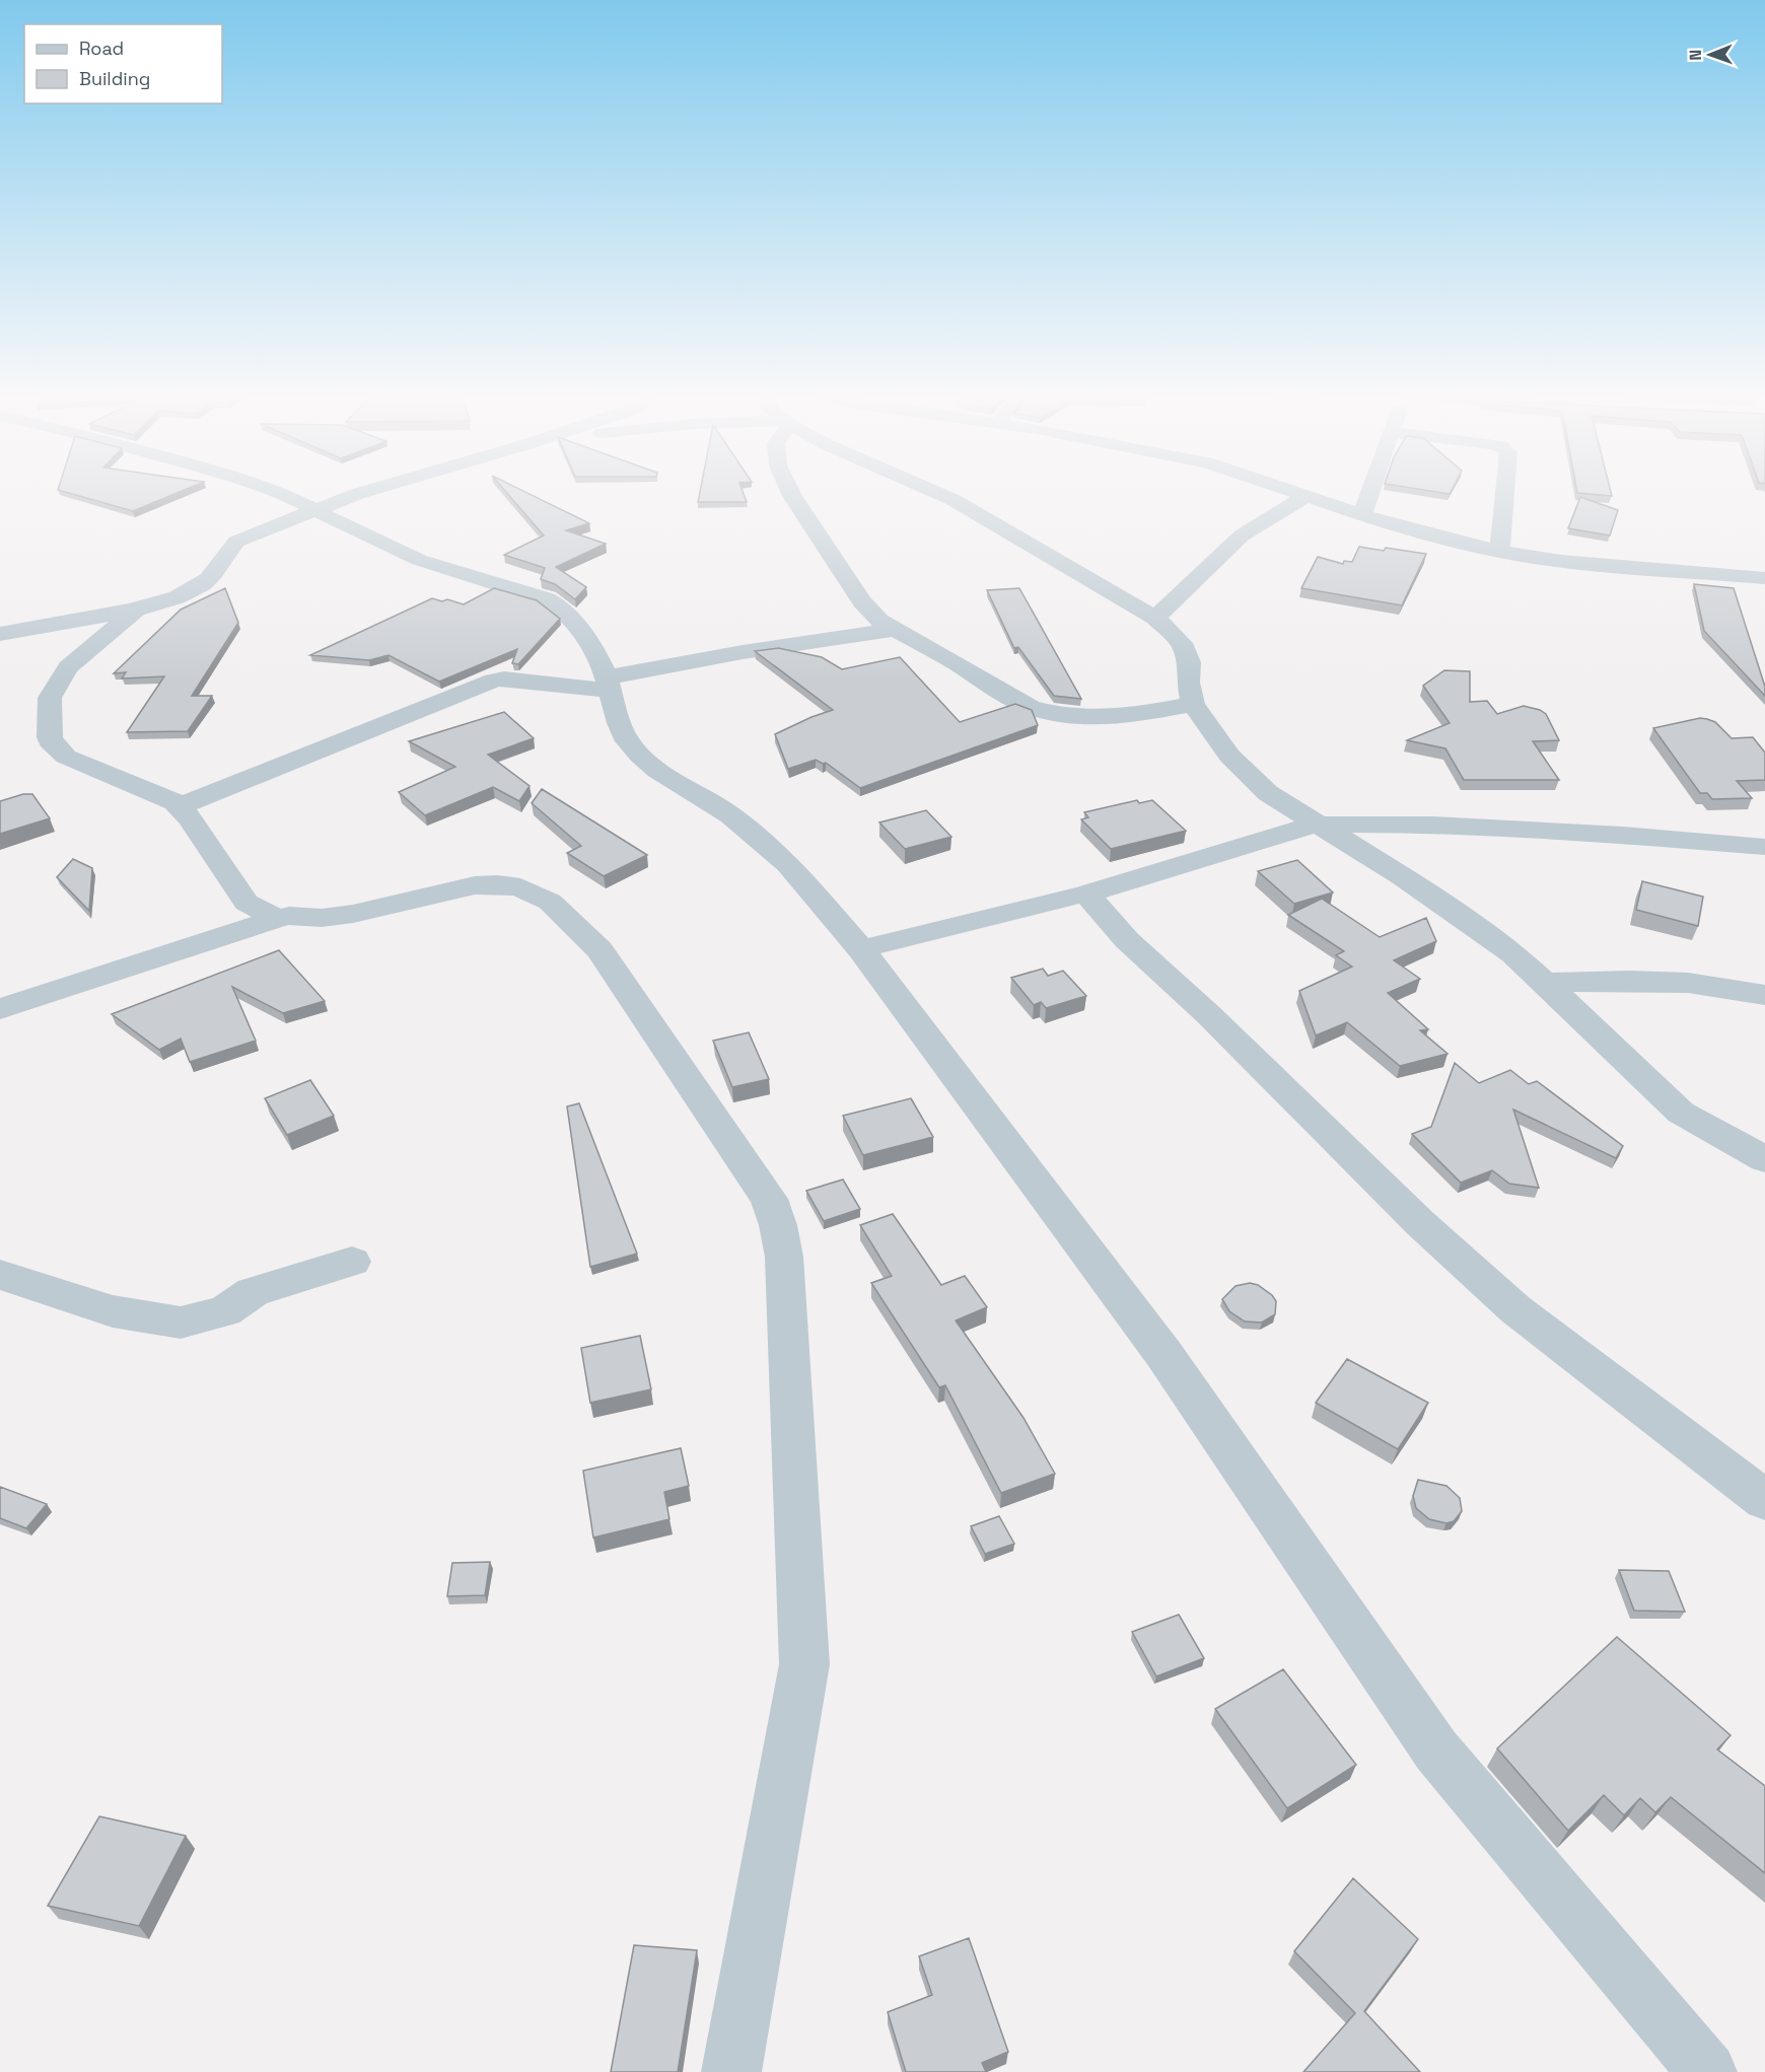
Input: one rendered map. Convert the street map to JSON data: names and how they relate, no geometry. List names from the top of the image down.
{
  "legend": ["Road", "Building"],
  "north": "left"
}
